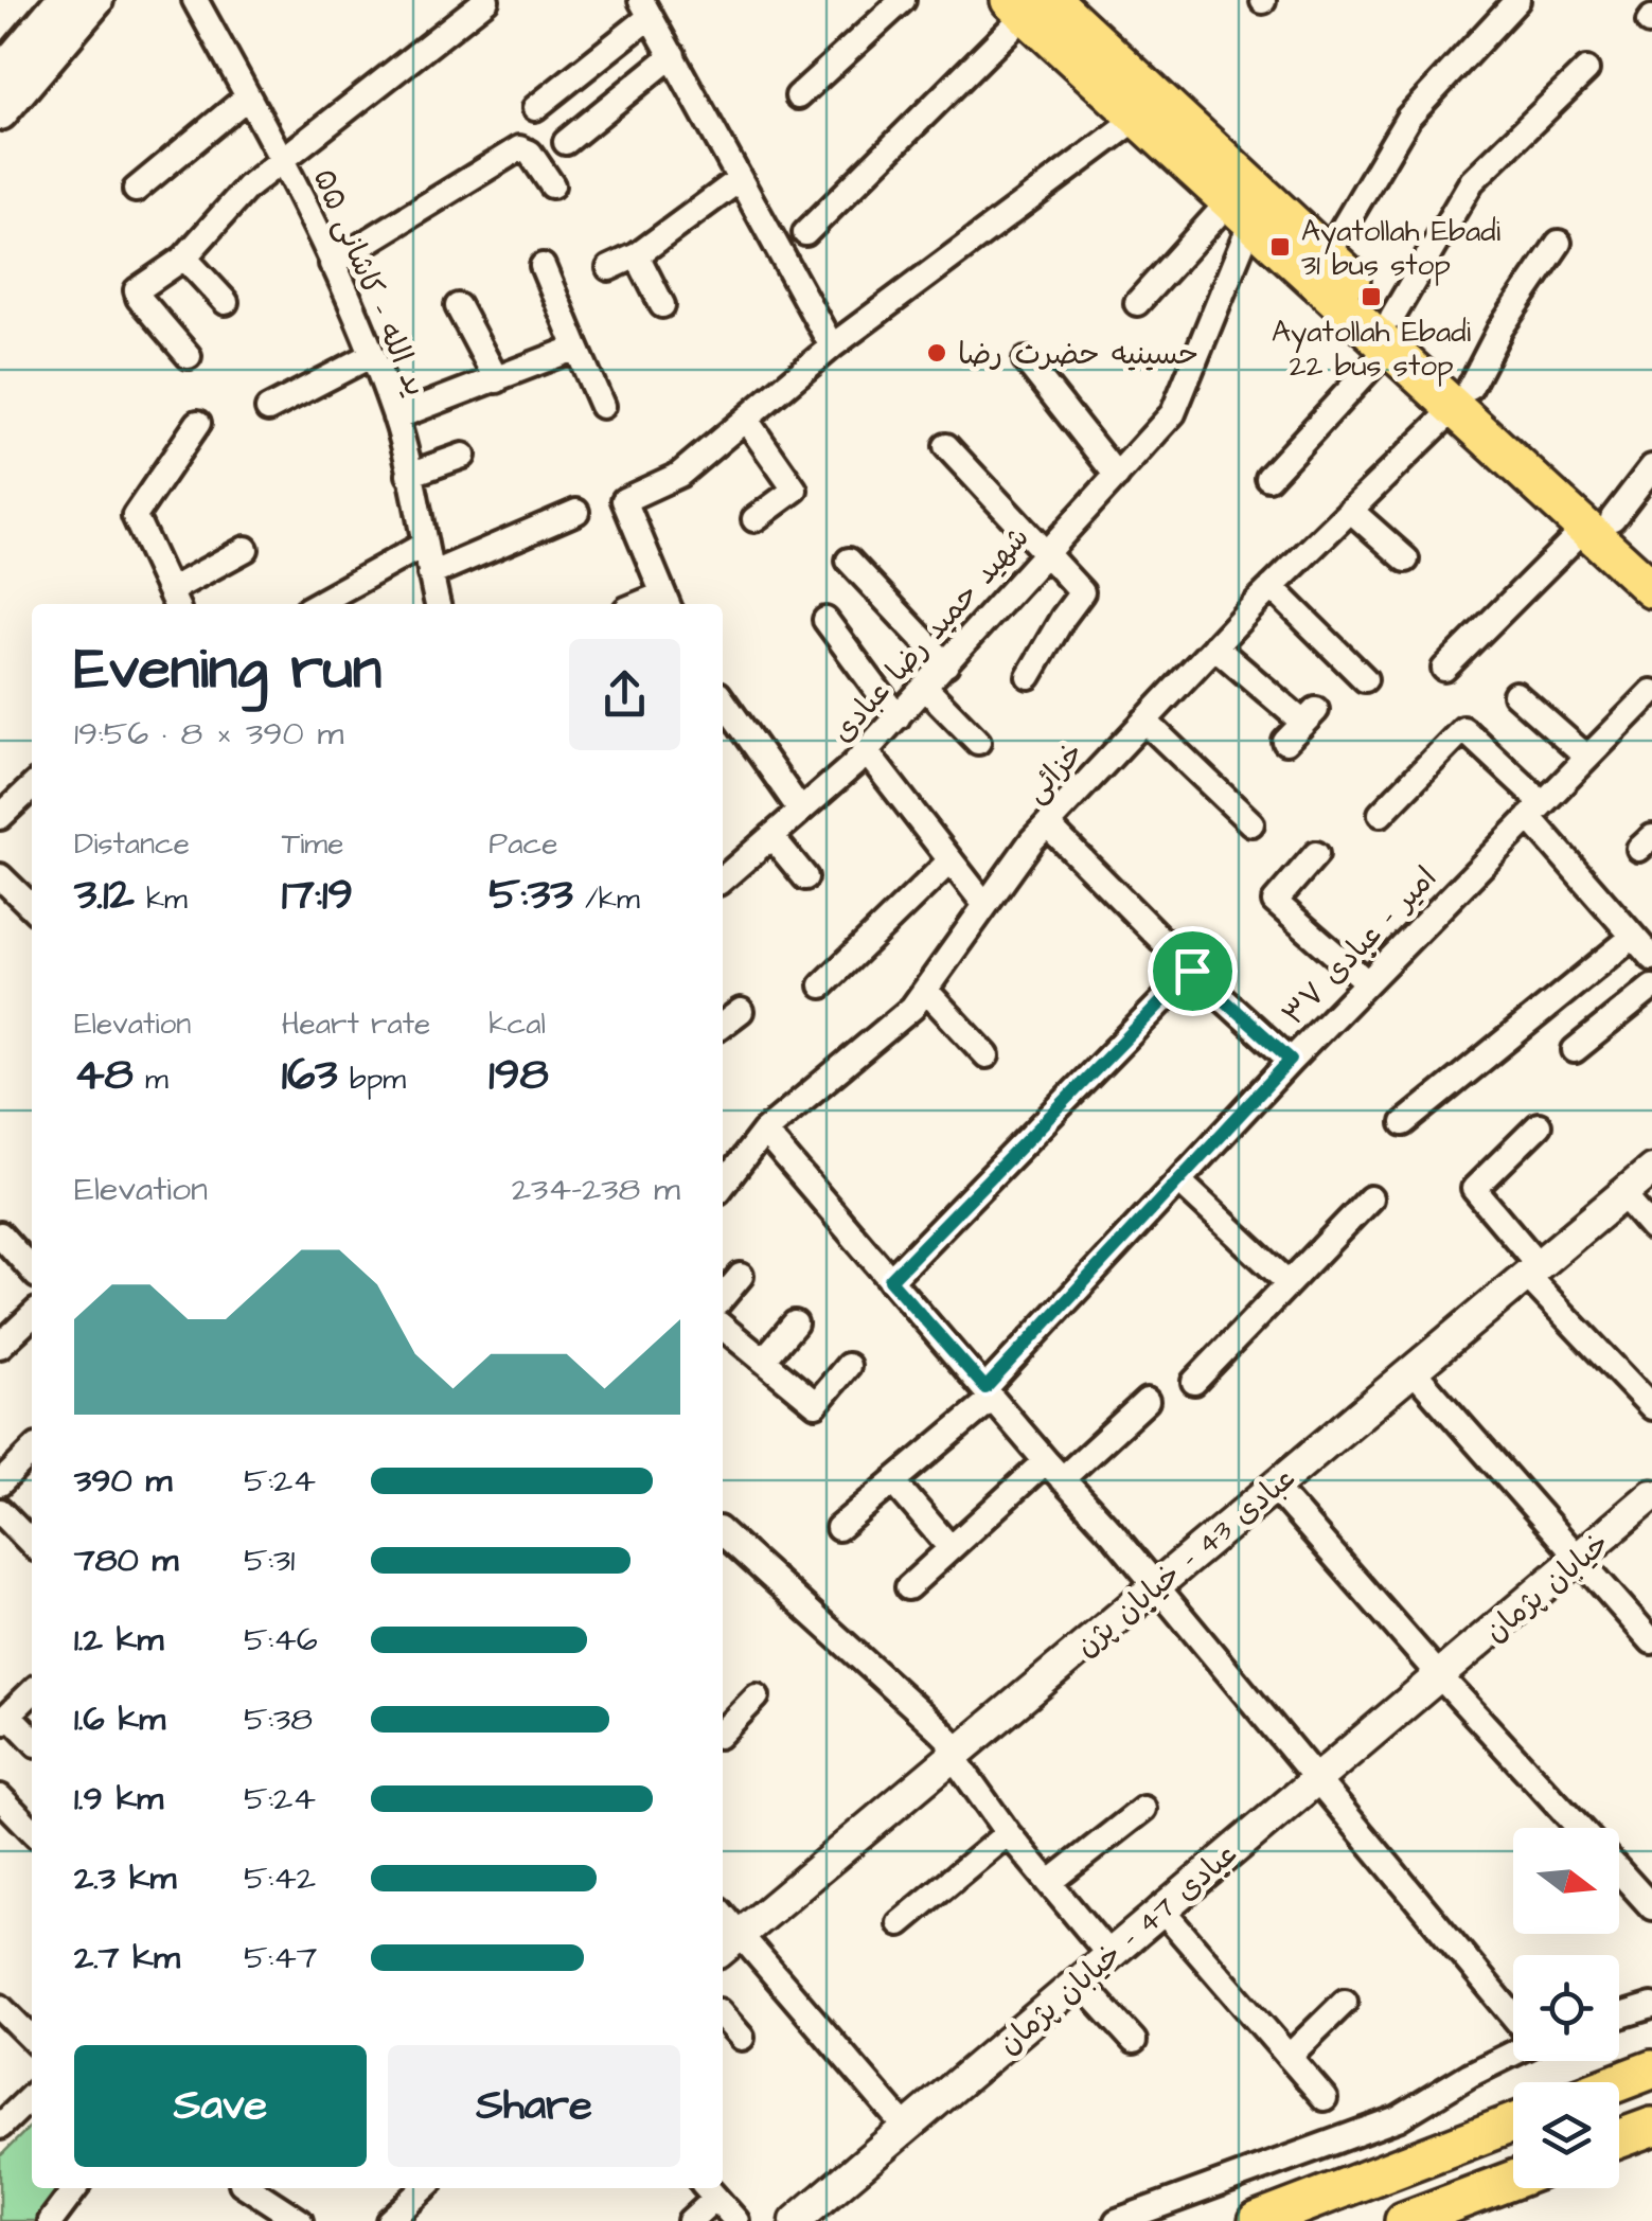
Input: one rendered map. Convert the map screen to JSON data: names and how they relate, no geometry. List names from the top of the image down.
{
  "streets": {
    "street": [
      "ید الله - کاشانی ۵۵",
      "شهید حمید رضا عبادی",
      "خزائی",
      "امیر - عبادی ۳۷",
      "عبادی 43 - خیابان پژن",
      "خیابان پژمان",
      "عبادی 47 - خیابان پژمان"
    ]
  },
  "crossings": [
    ["خیابان پژمان", "عبادی 47 - خیابان پژمان"]
  ],
  "places": {
    "transit": ["Ayatollah Ebadi 31 bus stop", "Ayatollah Ebadi 22 bus stop"],
    "other": ["حسینیه حضرت رضا"]
  },
  "north": "right",
  "page": {
    "heading": ["Evening run", "19:56 · 8 × 390 m"],
    "stats": [
      ["Distance", "3.12 km"],
      ["Time", "17:19"],
      ["Pace", "5:33 /km"],
      ["Elevation", "48 m"],
      ["Heart rate", "163 bpm"],
      ["kcal", "198"]
    ],
    "chart": ["Elevation", "234–238 m"],
    "list": [
      {
        "name": "390 m",
        "note": "5:24"
      },
      {
        "name": "780 m",
        "note": "5:31"
      },
      {
        "name": "1.2 km",
        "note": "5:46"
      },
      {
        "name": "1.6 km",
        "note": "5:38"
      },
      {
        "name": "1.9 km",
        "note": "5:24"
      },
      {
        "name": "2.3 km",
        "note": "5:42"
      },
      {
        "name": "2.7 km",
        "note": "5:47"
      }
    ],
    "buttons": ["Save", "Share"]
  }
}
